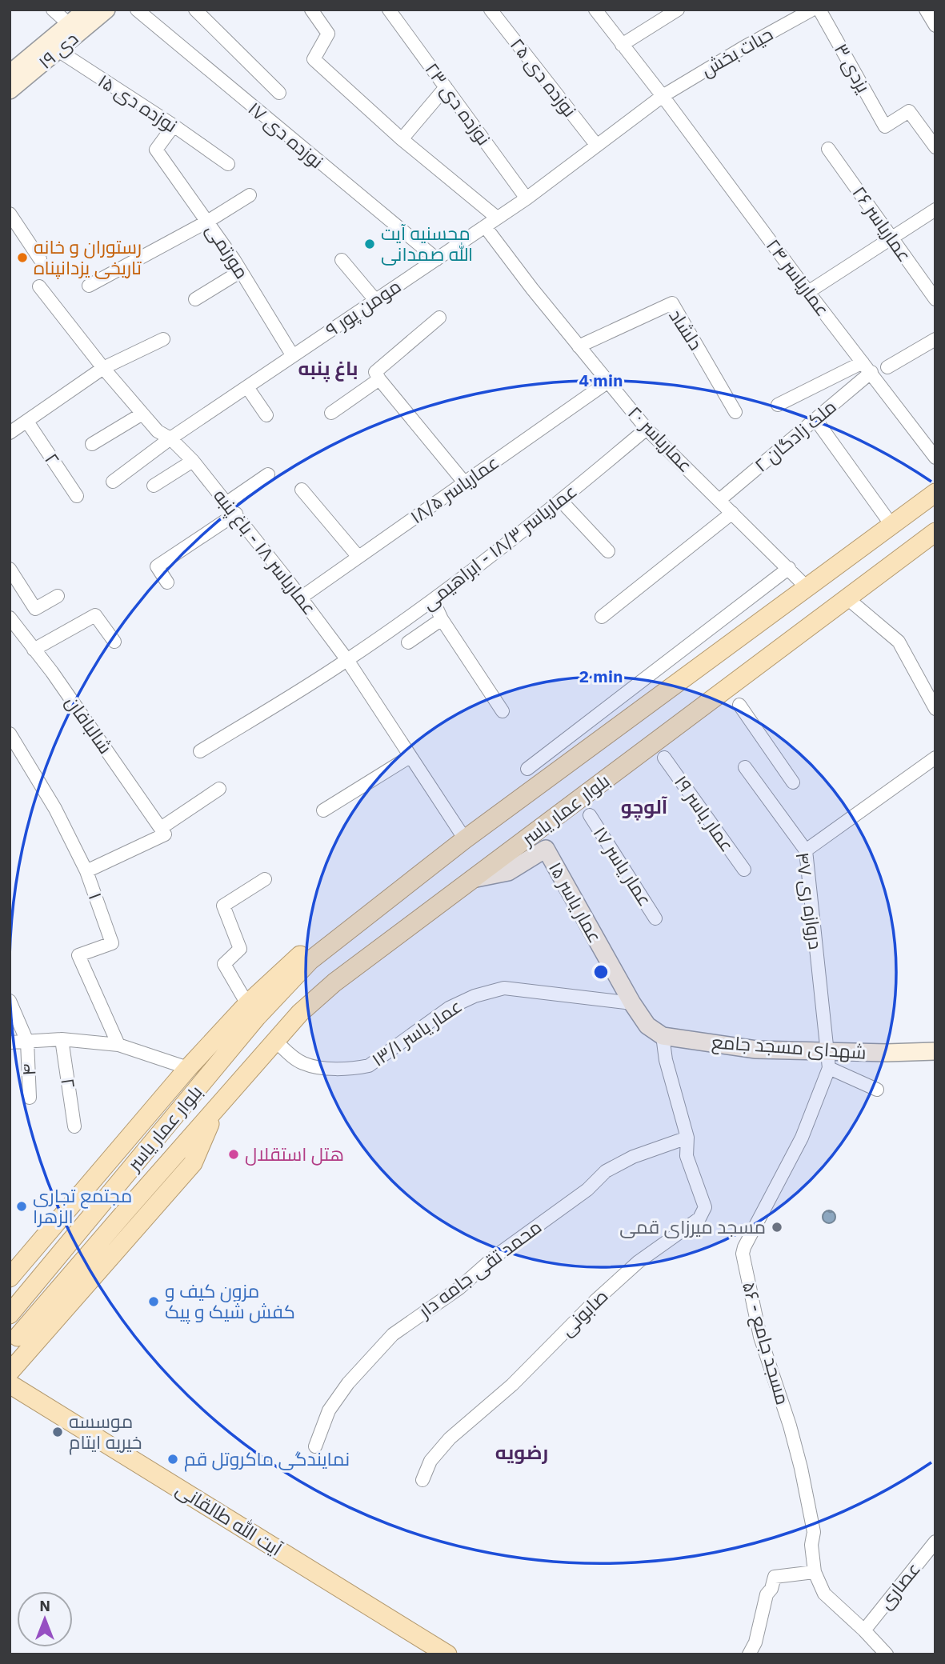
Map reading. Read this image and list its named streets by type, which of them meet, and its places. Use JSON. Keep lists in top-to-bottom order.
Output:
{
  "streets": {
    "main road": [
      "۱۹ دی",
      "بلوار عمار یاسر",
      "عمار یاسر ۱۵",
      "شهدای مسجد جامع",
      "آیت الله طالقانی"
    ],
    "street": [
      "حیات بخش",
      "یزدی ۳",
      "نوزده دی ۲۵",
      "نوزده دی ۱۵",
      "نوزده دی ۲۳",
      "نوزده دی ۱۷",
      "عماریاسر ۲۶",
      "مورتمی",
      "عماریاسر ۲۴",
      "مومن پور ۹",
      "دلشاد",
      "۲ ملک زادگان",
      "عماریاسر ۲۰",
      "۲",
      "عماریاسر ۱۸/۵",
      "عماریاسر ۱۸/۳ - ابراهیمی",
      "عماریاسر ۱۸ - باغ پنبه",
      "شالبافان",
      "عمار یاسر ۱۹",
      "عمار یاسر ۱۷",
      "۱",
      "دروازه ری ۴۷",
      "عمار یاسر ۱۳/۱",
      "۴",
      "محمد تقی جامه دار",
      "صابونی",
      "۵۶ - مسجد جامع",
      "عصاری"
    ]
  },
  "crossings": [
    ["۱۹ دی", "نوزده دی ۱۵"],
    ["حیات بخش", "عماریاسر ۲۴"],
    ["حیات بخش", "مومن پور ۹"],
    ["نوزده دی ۲۵", "مومن پور ۹"],
    ["نوزده دی ۱۵", "مورتمی"],
    ["نوزده دی ۲۳", "مومن پور ۹"],
    ["نوزده دی ۱۷", "مومن پور ۹"],
    ["مورتمی", "مومن پور ۹"],
    ["عماریاسر ۲۴", "مومن پور ۹"],
    ["عماریاسر ۲۴", "۲ ملک زادگان"],
    ["مومن پور ۹", "عماریاسر ۲۰"],
    ["مومن پور ۹", "عماریاسر ۱۸ - باغ پنبه"],
    ["دلشاد", "عماریاسر ۲۰"],
    ["۲ ملک زادگان", "عماریاسر ۲۰"],
    ["عماریاسر ۲۰", "عماریاسر ۱۸/۵"],
    ["عماریاسر ۲۰", "عماریاسر ۱۸/۳ - ابراهیمی"],
    ["عماریاسر ۲۰", "بلوار عمار یاسر"],
    ["عماریاسر ۱۸/۵", "عماریاسر ۱۸ - باغ پنبه"],
    ["عماریاسر ۱۸/۳ - ابراهیمی", "عماریاسر ۱۸ - باغ پنبه"],
    ["عماریاسر ۱۸ - باغ پنبه", "بلوار عمار یاسر"],
    ["بلوار عمار یاسر", "عمار یاسر ۱۵"],
    ["بلوار عمار یاسر", "عمار یاسر ۱۳/۱"],
    ["دروازه ری ۴۷", "شهدای مسجد جامع"],
    ["دروازه ری ۴۷", "۵۶ - مسجد جامع"],
    ["عمار یاسر ۱۵", "عمار یاسر ۱۳/۱"],
    ["عمار یاسر ۱۵", "شهدای مسجد جامع"],
    ["شهدای مسجد جامع", "صابونی"],
    ["شهدای مسجد جامع", "۵۶ - مسجد جامع"],
    ["محمد تقی جامه دار", "صابونی"],
    ["۵۶ - مسجد جامع", "عصاری"]
  ],
  "districts": ["باغ پنبه", "آلوچو", "رضویه"],
  "places": [
    "محسنیه آیت الله صمدانی",
    "رستوران و خانه تاریخی یزدانپناه",
    "هتل استقلال",
    "مجتمع تجاری الزهرا",
    "مسجد میرزای قمی",
    "مزون کیف و کفش شیک و پیک",
    "موسسه خیریه ایتام",
    "نمایندگی ماکروتل قم"
  ],
  "north": "top",
  "rings": ["4 min", "2 min"]
}
